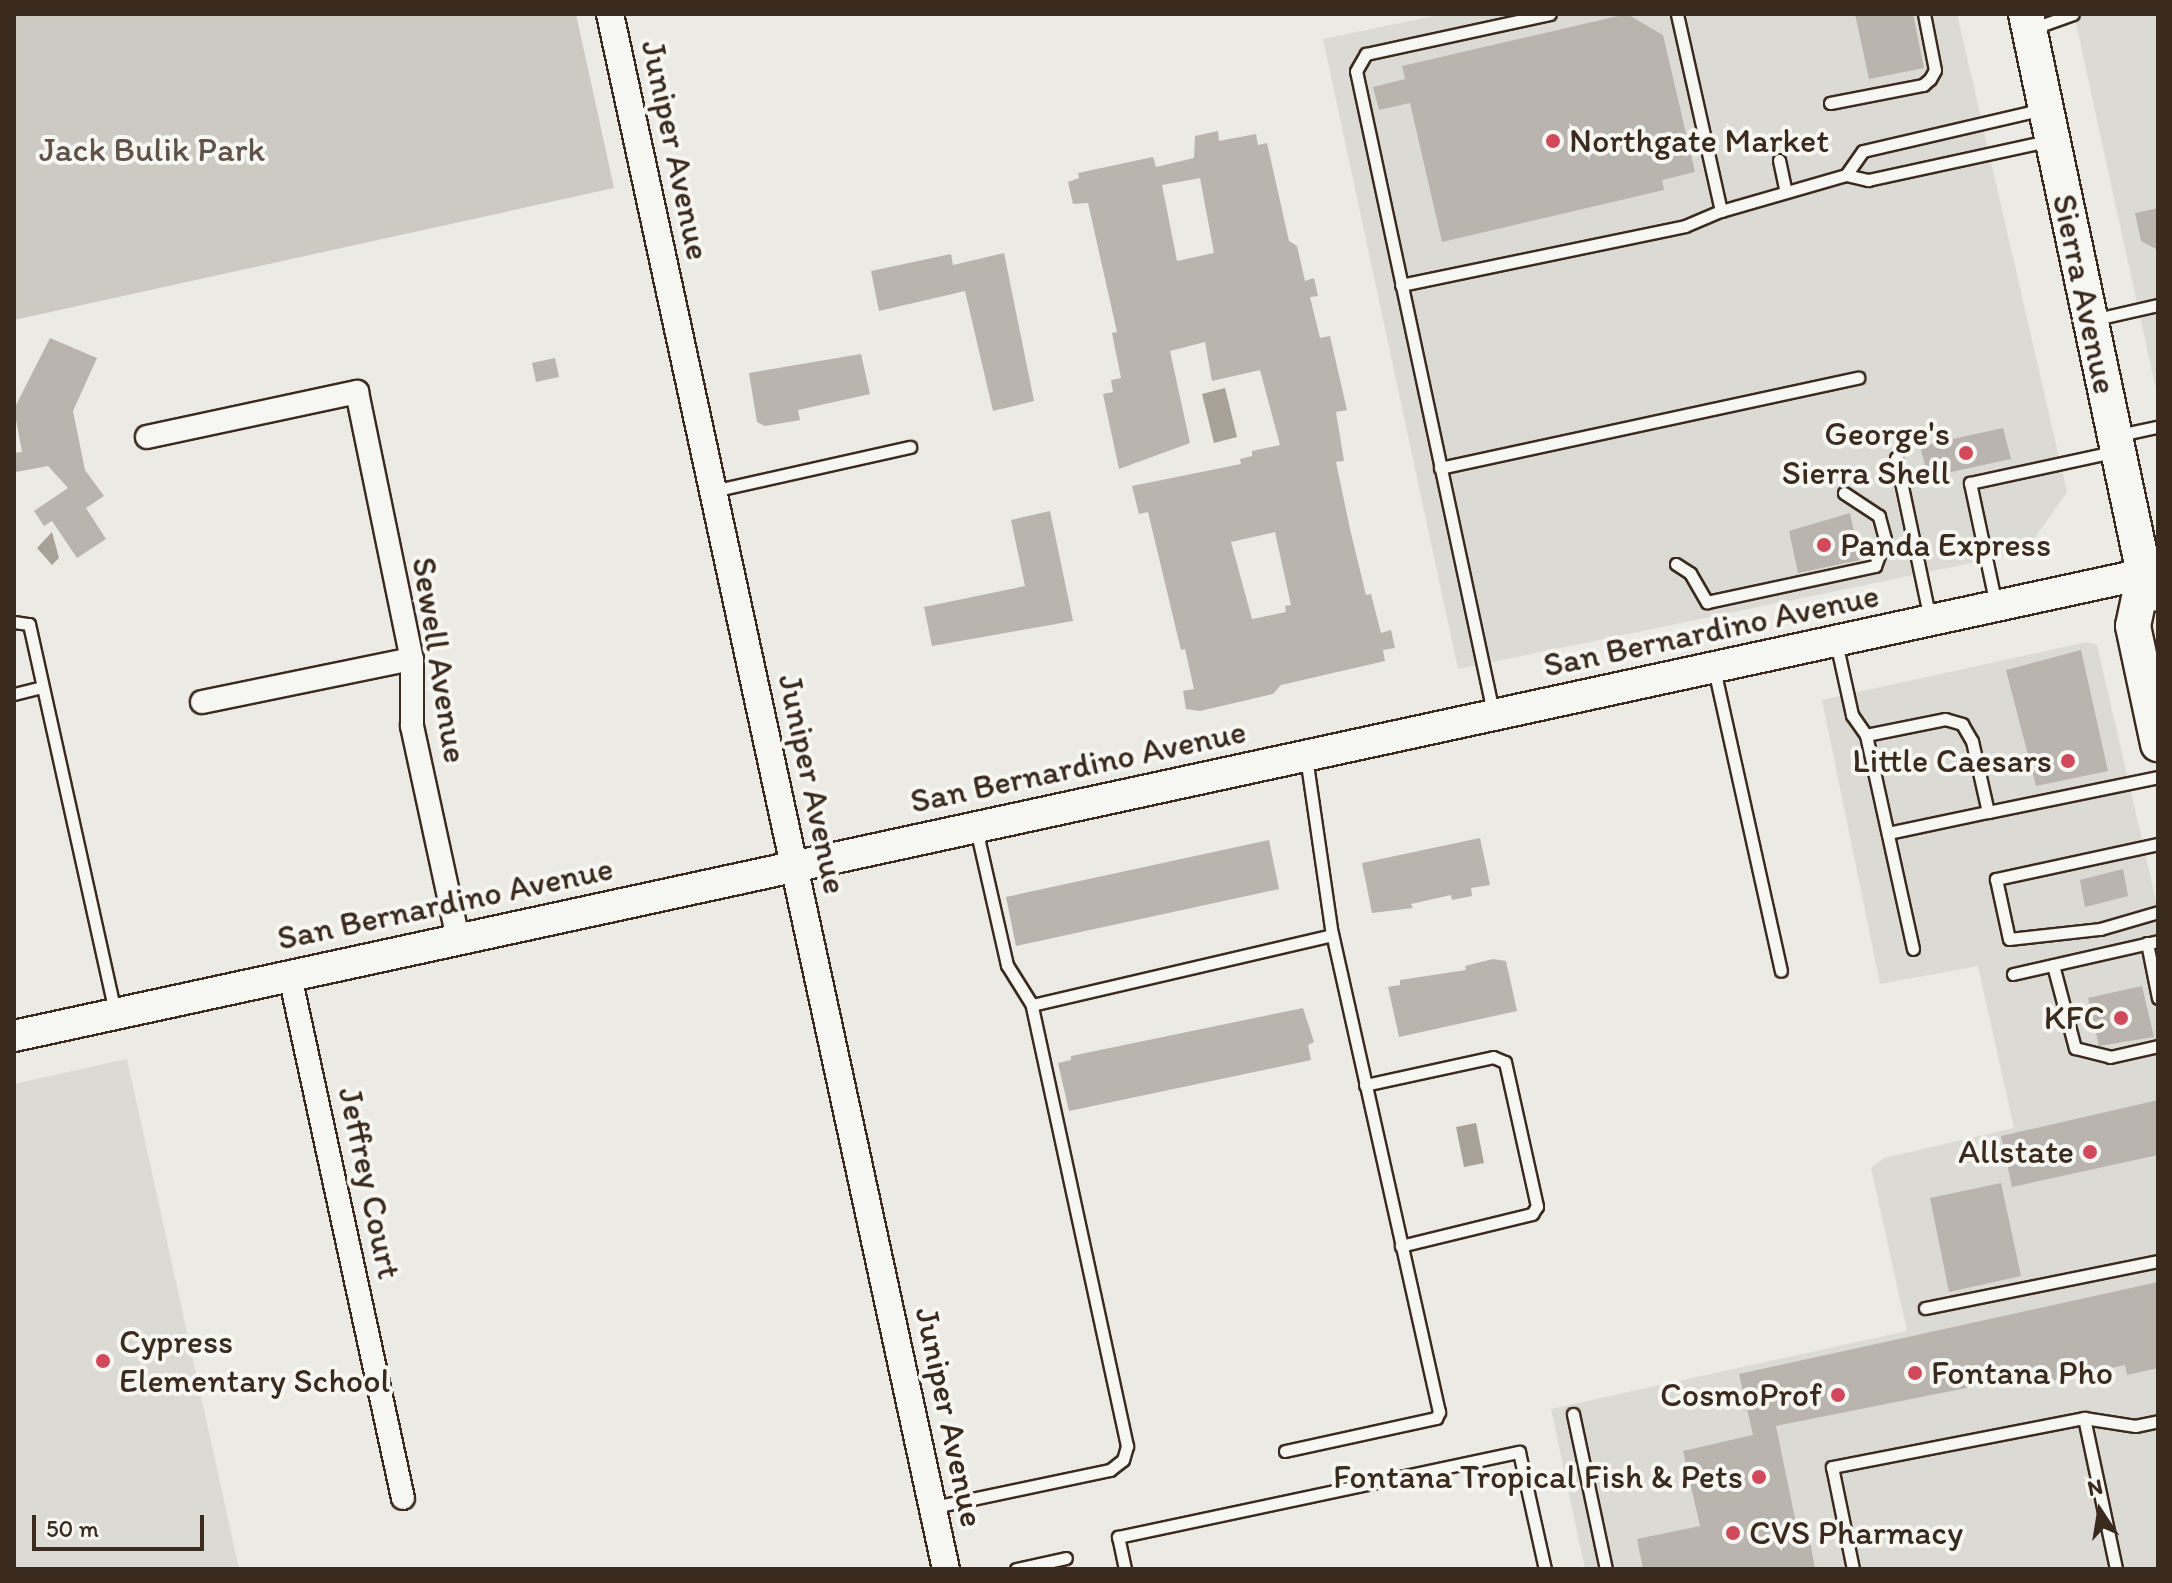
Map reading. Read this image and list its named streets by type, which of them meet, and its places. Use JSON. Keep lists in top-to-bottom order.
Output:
{
  "streets": {
    "main road": ["Sierra Avenue", "San Bernardino Avenue"],
    "street": ["Juniper Avenue", "Sewell Avenue", "Jeffrey Court"]
  },
  "crossings": [
    ["Juniper Avenue", "San Bernardino Avenue"],
    ["Sierra Avenue", "San Bernardino Avenue"],
    ["San Bernardino Avenue", "Sewell Avenue"],
    ["San Bernardino Avenue", "Jeffrey Court"]
  ],
  "parks": ["Jack Bulik Park"],
  "places": [
    "Northgate Market",
    "George's Sierra Shell",
    "Panda Express",
    "Little Caesars",
    "KFC",
    "Allstate",
    "Cypress Elementary School",
    "Fontana Pho",
    "CosmoProf",
    "Fontana Tropical Fish & Pets",
    "CVS Pharmacy"
  ],
  "scale_bar": "50 m",
  "north": "top"
}
